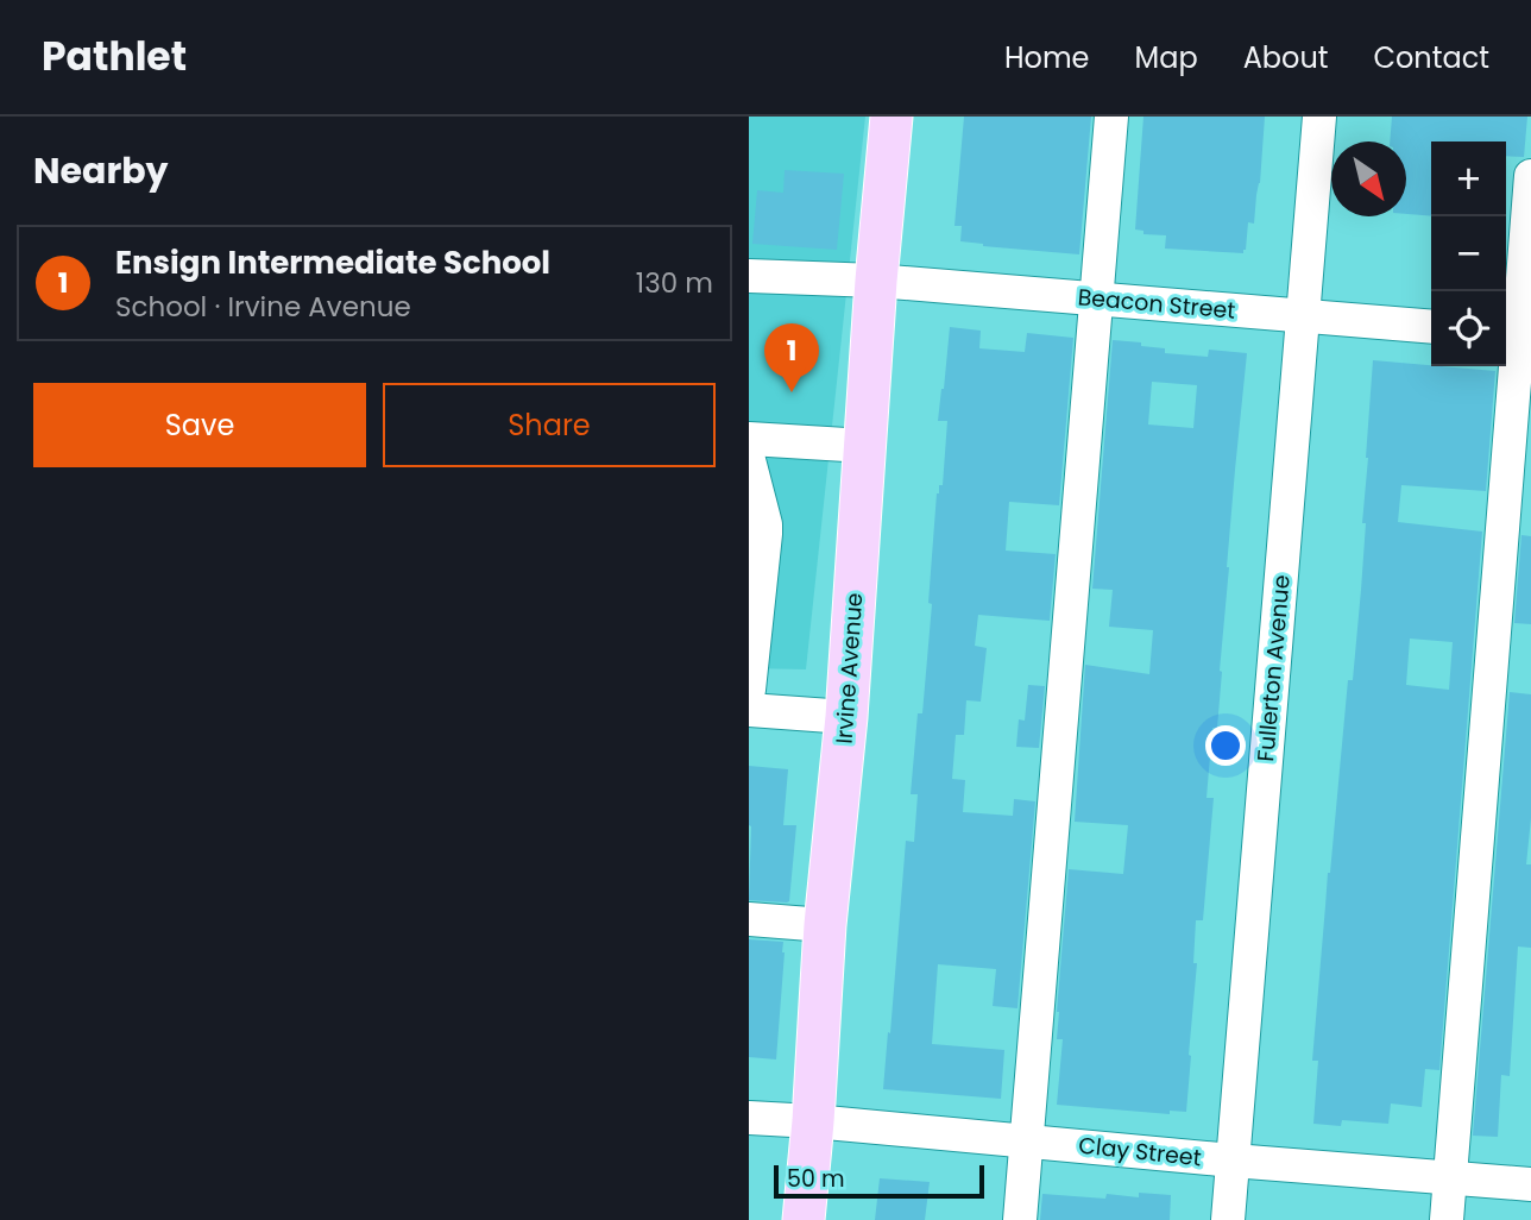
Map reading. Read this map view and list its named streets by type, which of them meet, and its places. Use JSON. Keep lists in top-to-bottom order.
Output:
{
  "streets": {
    "main road": ["Irvine Avenue"],
    "street": ["Beacon Street", "Fullerton Avenue", "Clay Street"]
  },
  "crossings": [
    ["Beacon Street", "Irvine Avenue"],
    ["Beacon Street", "Fullerton Avenue"],
    ["Irvine Avenue", "Clay Street"],
    ["Fullerton Avenue", "Clay Street"]
  ],
  "scale_bar": "50 m",
  "north": "bottom right",
  "page": {
    "header": "Pathlet",
    "nav": [
      "Home",
      "Map",
      "About",
      "Contact"
    ],
    "heading": "Nearby",
    "map_buttons": ["+", "−"],
    "list": [
      {
        "mark": "1",
        "name": "Ensign Intermediate School",
        "note": "School · Irvine Avenue",
        "value": "130 m"
      }
    ],
    "pins": "1",
    "buttons": ["Save", "Share"],
    "scale": "50 m"
  }
}
